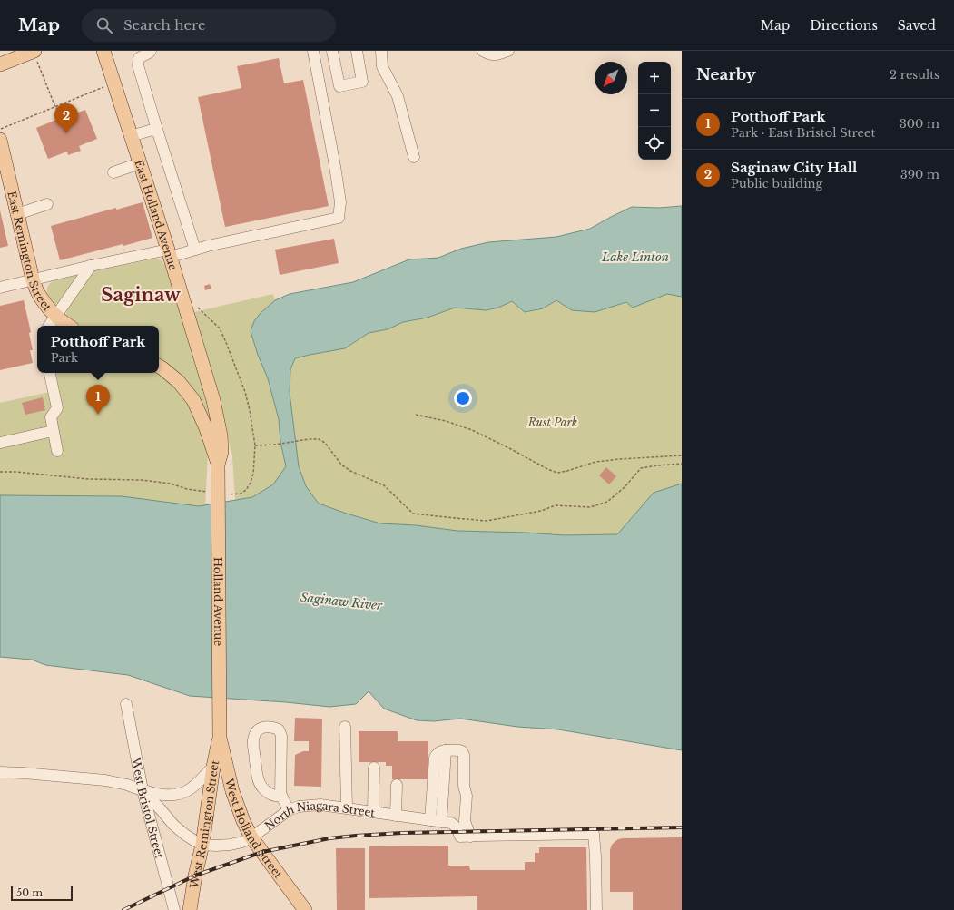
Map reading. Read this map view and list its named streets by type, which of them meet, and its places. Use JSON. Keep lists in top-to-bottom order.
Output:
{
  "streets": {
    "main road": [
      "East Holland Avenue",
      "East Remington Street",
      "Holland Avenue",
      "West Remington Street",
      "West Holland Street"
    ],
    "street": ["West Bristol Street", "North Niagara Street"]
  },
  "crossings": [
    ["East Holland Avenue", "Holland Avenue"],
    ["Holland Avenue", "West Remington Street"],
    ["Holland Avenue", "West Holland Street"],
    ["West Bristol Street", "North Niagara Street"],
    ["North Niagara Street", "West Remington Street"],
    ["North Niagara Street", "West Holland Street"],
    ["West Remington Street", "West Holland Street"]
  ],
  "districts": ["Saginaw"],
  "water": ["Lake Linton", "Saginaw River"],
  "parks": ["Rust Park"],
  "scale_bar": "50 m",
  "north": "bottom left",
  "page": {
    "header": "Map",
    "search": "Search here",
    "nav": ["Map", "Directions", "Saved"],
    "heading": ["Nearby", "2 results"],
    "map_buttons": ["+", "−"],
    "list": [
      {
        "mark": "1",
        "name": "Potthoff Park",
        "note": "Park · East Bristol Street",
        "value": "300 m"
      },
      {
        "mark": "2",
        "name": "Saginaw City Hall",
        "note": "Public building",
        "value": "390 m"
      }
    ],
    "pins": ["2", "1"],
    "popup": ["Potthoff Park", "Park"],
    "scale": "50 m"
  }
}
